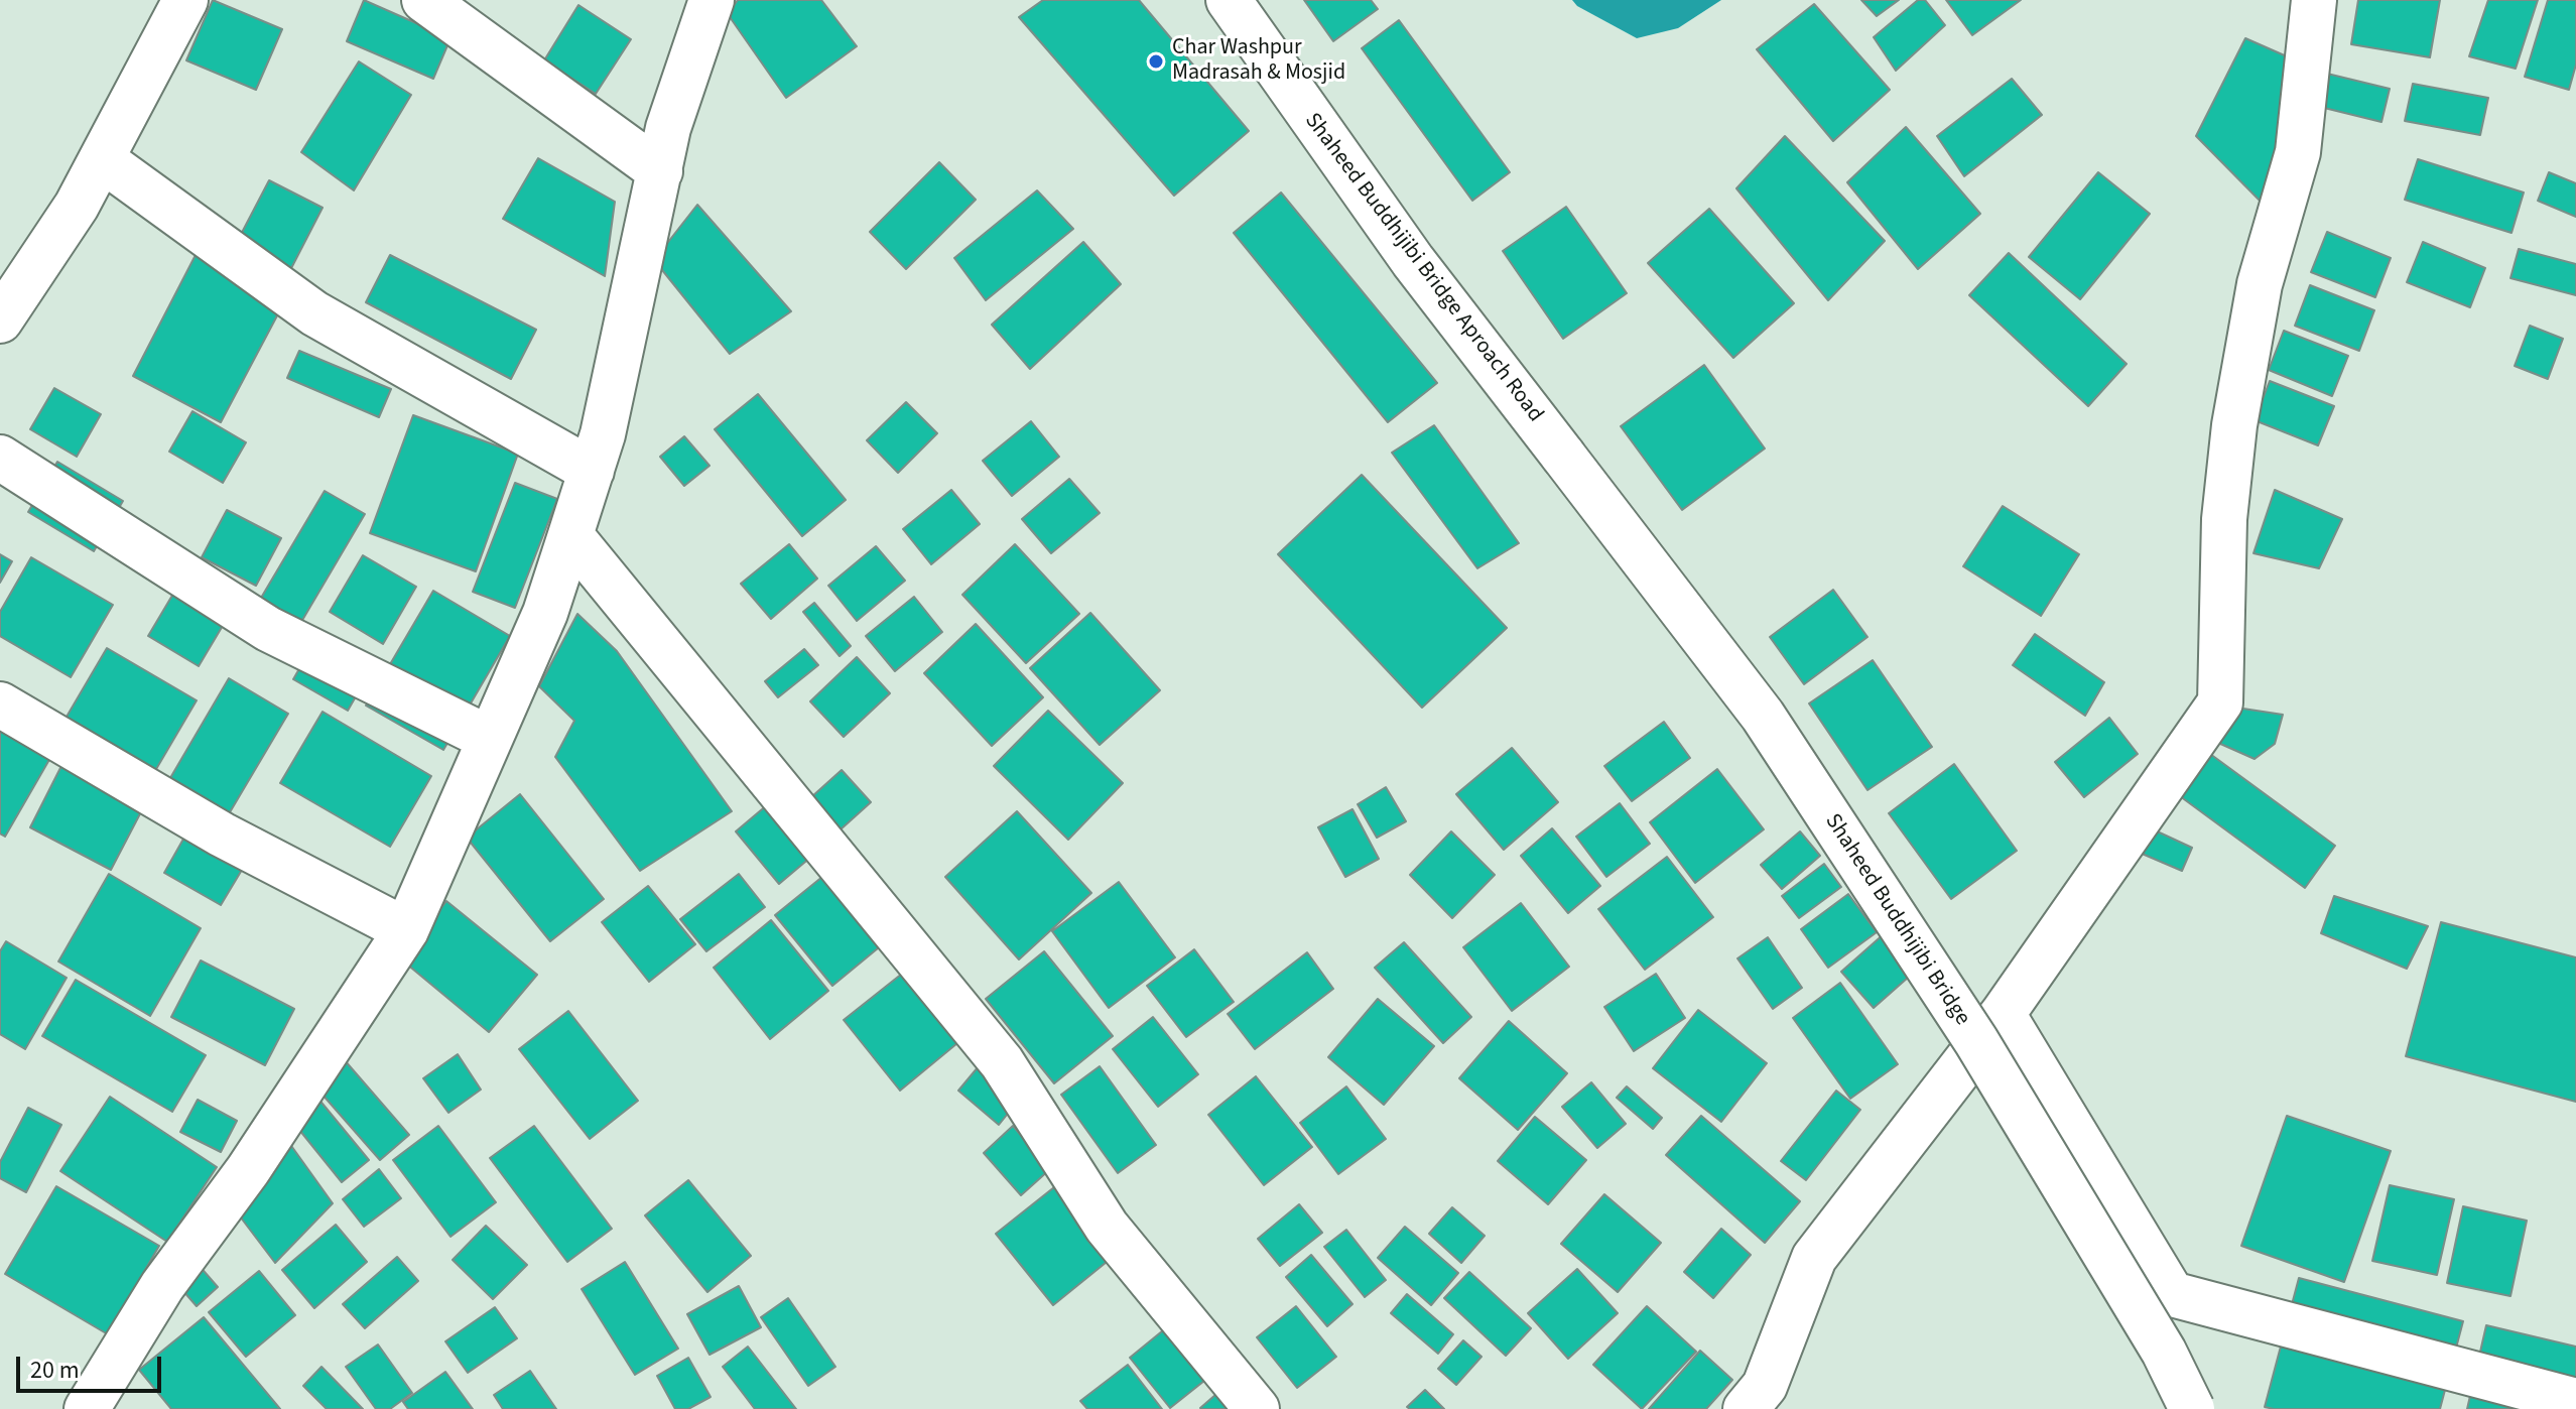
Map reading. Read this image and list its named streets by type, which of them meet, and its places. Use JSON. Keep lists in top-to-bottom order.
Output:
{
  "streets": {
    "street": ["Shaheed Buddhijibi Bridge Aproach Road", "Shaheed Buddhijibi Bridge"]
  },
  "crossings": [
    ["Shaheed Buddhijibi Bridge Aproach Road", "Shaheed Buddhijibi Bridge"]
  ],
  "places": ["Char Washpur Madrasah & Mosjid"],
  "scale_bar": "20 m"
}
